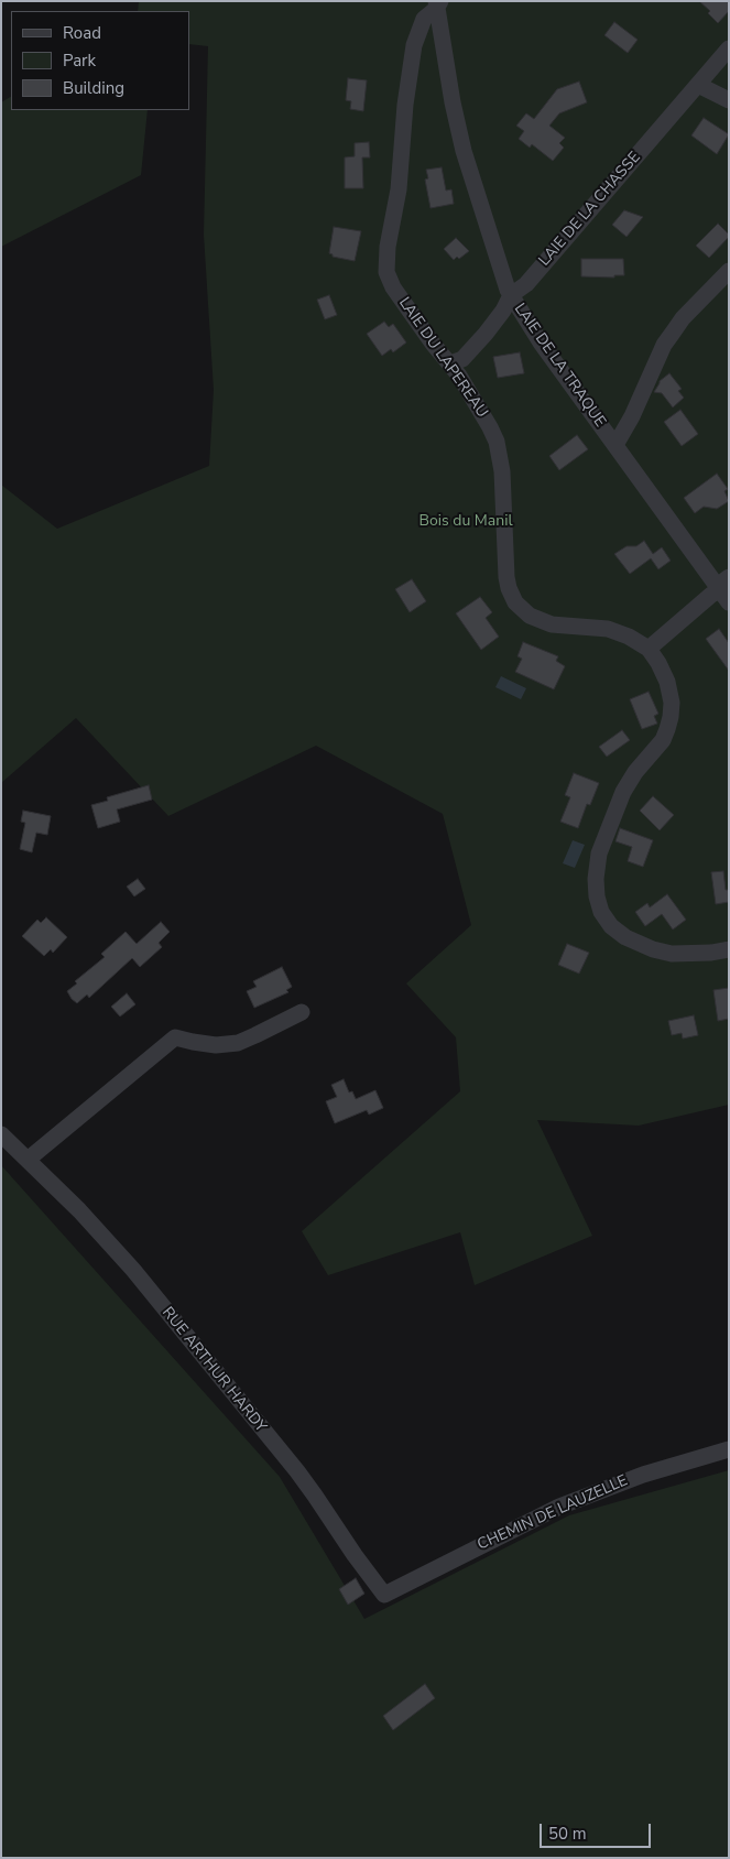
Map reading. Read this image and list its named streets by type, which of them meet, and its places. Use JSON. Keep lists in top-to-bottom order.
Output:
{
  "streets": {
    "street": [
      "LAIE DE LA CHASSE",
      "LAIE DU LAPEREAU",
      "LAIE DE LA TRAQUE",
      "RUE ARTHUR HARDY",
      "CHEMIN DE LAUZELLE"
    ]
  },
  "crossings": [
    ["LAIE DE LA CHASSE", "LAIE DU LAPEREAU"],
    ["LAIE DE LA CHASSE", "LAIE DE LA TRAQUE"],
    ["LAIE DU LAPEREAU", "LAIE DE LA TRAQUE"],
    ["RUE ARTHUR HARDY", "CHEMIN DE LAUZELLE"]
  ],
  "parks": ["Bois du Manil"],
  "legend": ["Road", "Park", "Building"],
  "scale_bar": "50 m"
}
